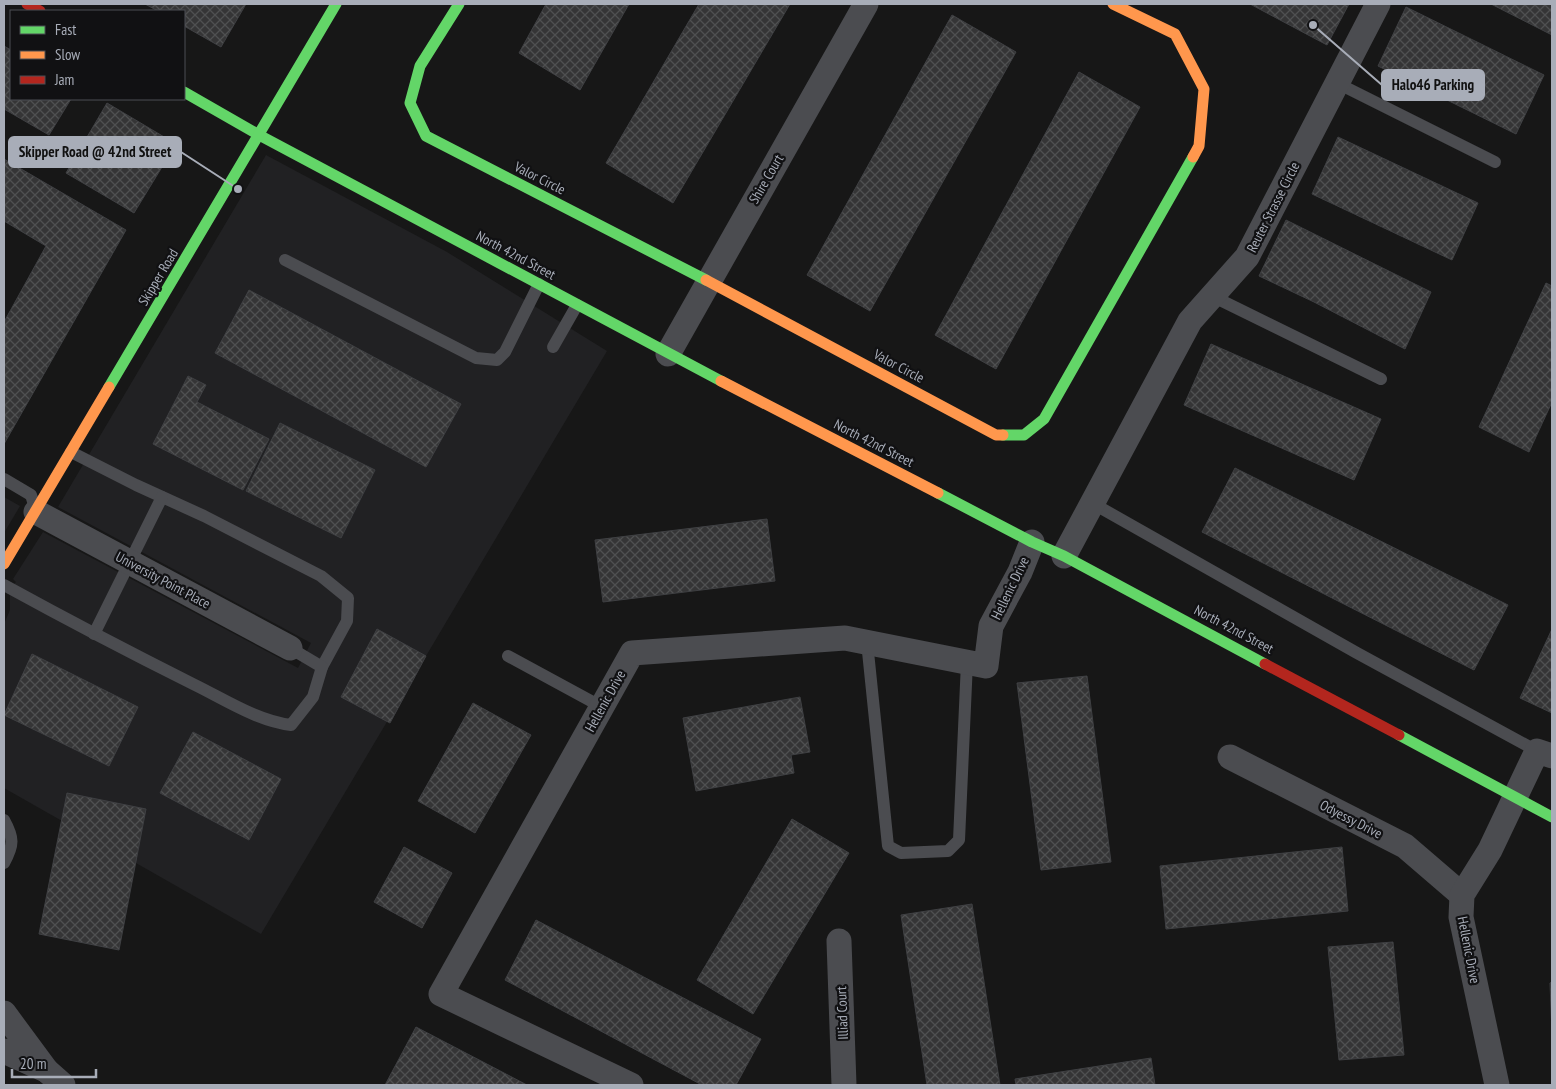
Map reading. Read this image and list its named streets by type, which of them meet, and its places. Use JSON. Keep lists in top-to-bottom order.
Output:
{
  "streets": {
    "street": [
      "Valor Circle",
      "Shire Court",
      "Reuter Strasse Circle",
      "North 42nd Street",
      "Skipper Road",
      "University Point Place",
      "Hellenic Drive",
      "Odyessy Drive",
      "Illiad Court"
    ]
  },
  "crossings": [
    ["Valor Circle", "Shire Court"],
    ["Shire Court", "North 42nd Street"],
    ["Reuter Strasse Circle", "North 42nd Street"],
    ["North 42nd Street", "Skipper Road"],
    ["North 42nd Street", "Hellenic Drive"],
    ["Skipper Road", "University Point Place"],
    ["Hellenic Drive", "Odyessy Drive"]
  ],
  "places": ["Halo46 Parking", "Skipper Road @ 42nd Street"],
  "legend": ["Fast", "Slow", "Jam"],
  "scale_bar": "20 m"
}
